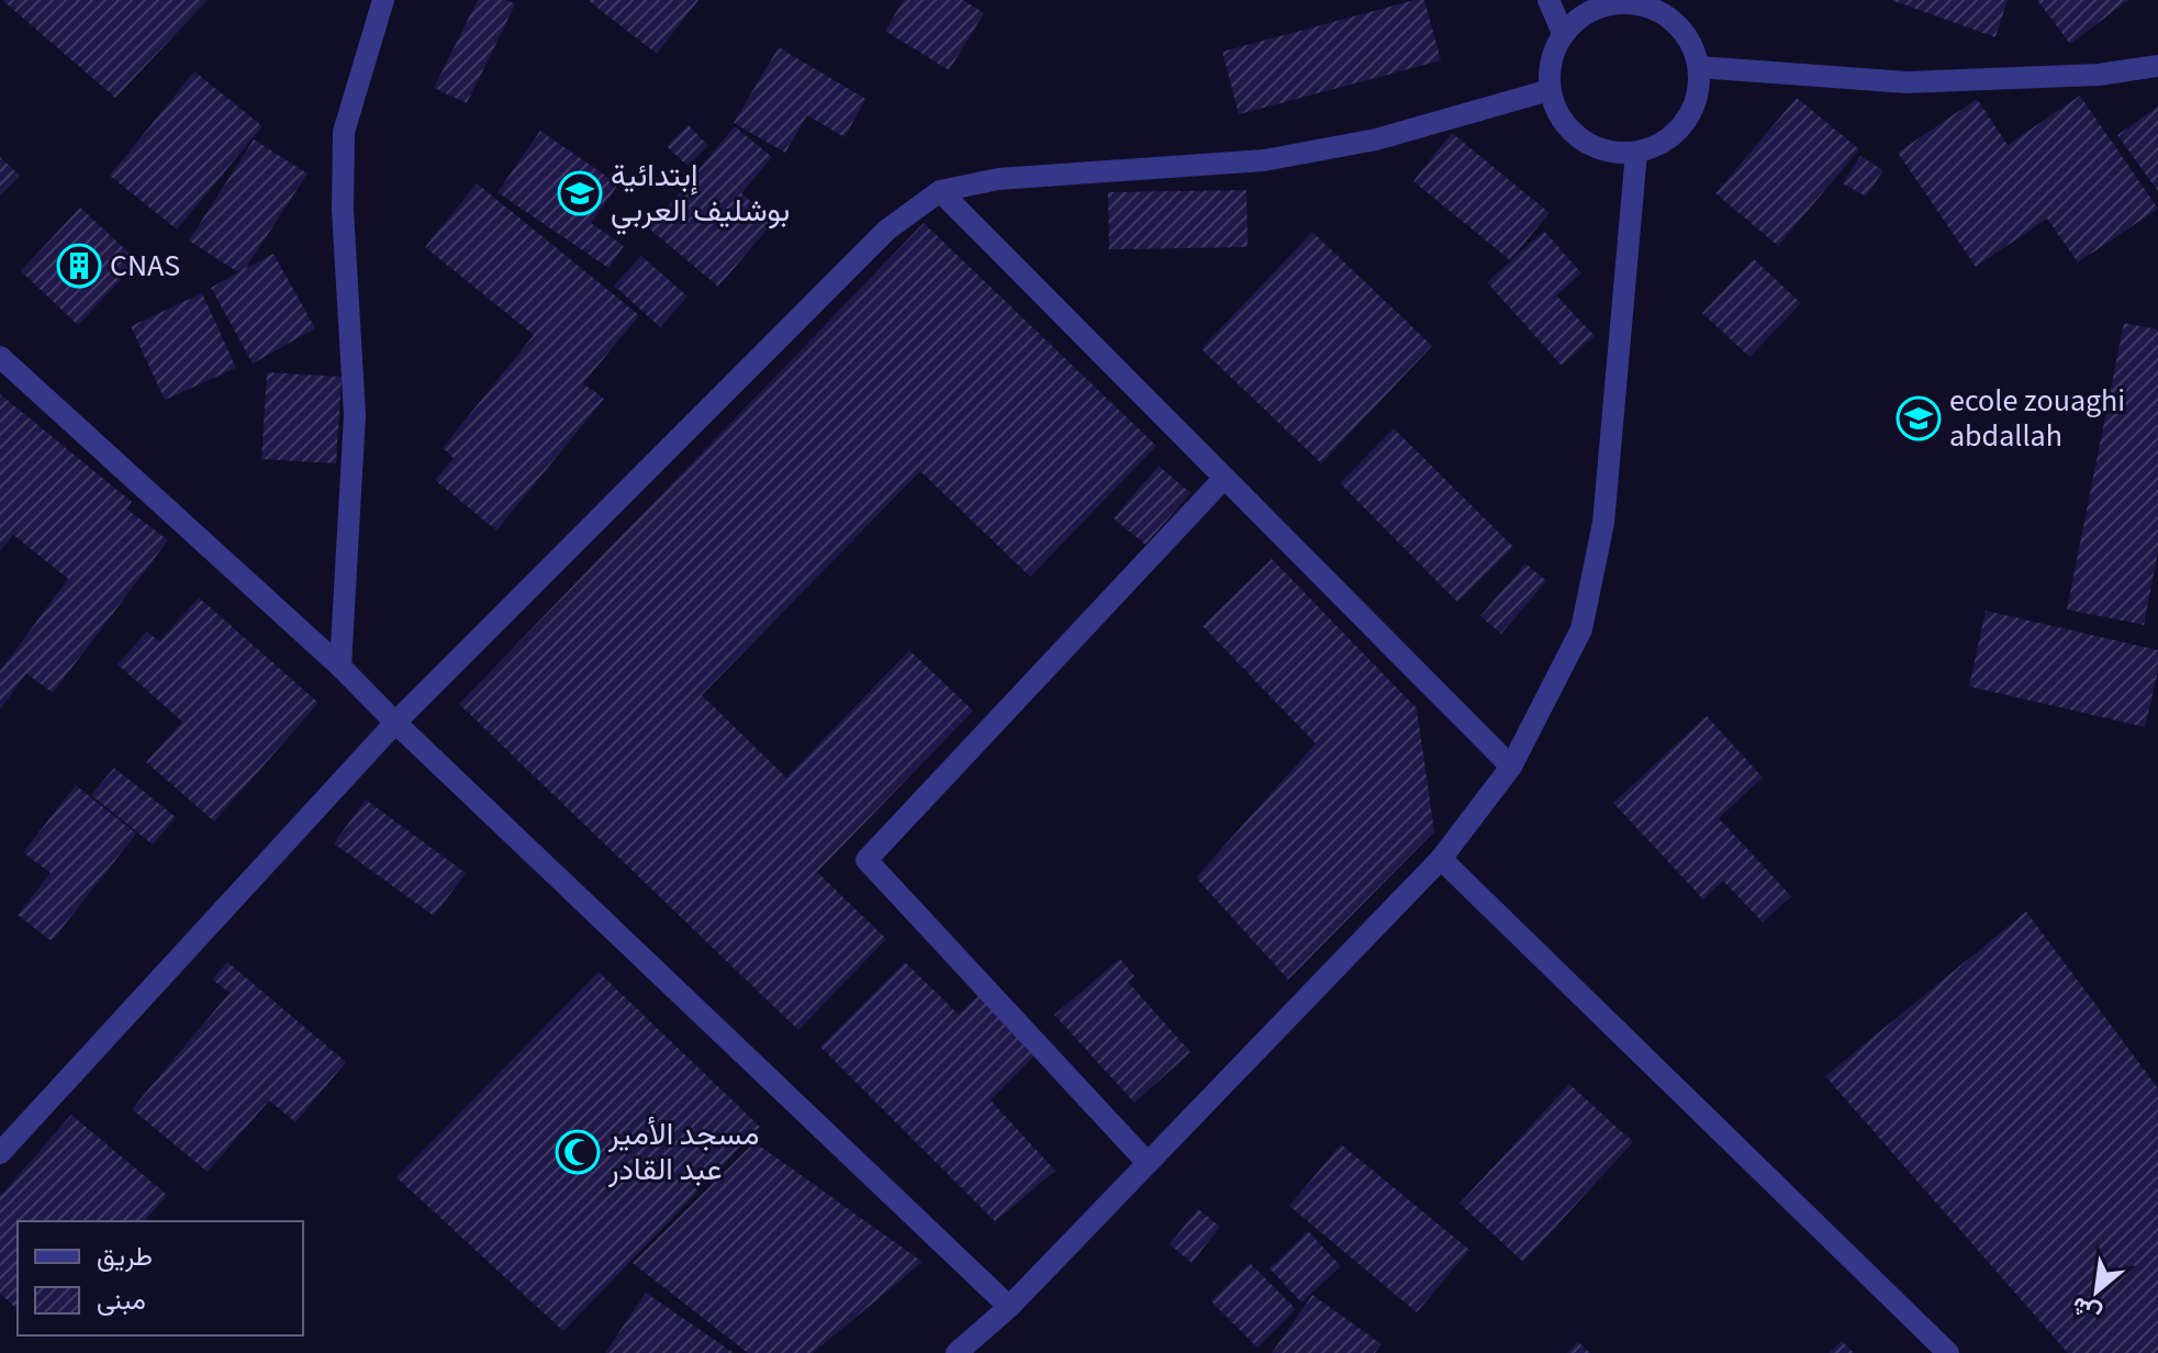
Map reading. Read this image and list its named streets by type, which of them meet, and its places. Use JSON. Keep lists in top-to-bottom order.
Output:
{
  "places": {
    "school or university": ["إبتدائية بوشليف العربي", "ecole zouaghi abdallah"],
    "building": ["CNAS"],
    "mosque": ["مسجد الأمير عبد القادر"]
  },
  "legend": ["طريق", "مبنى"],
  "north": "bottom left"
}
